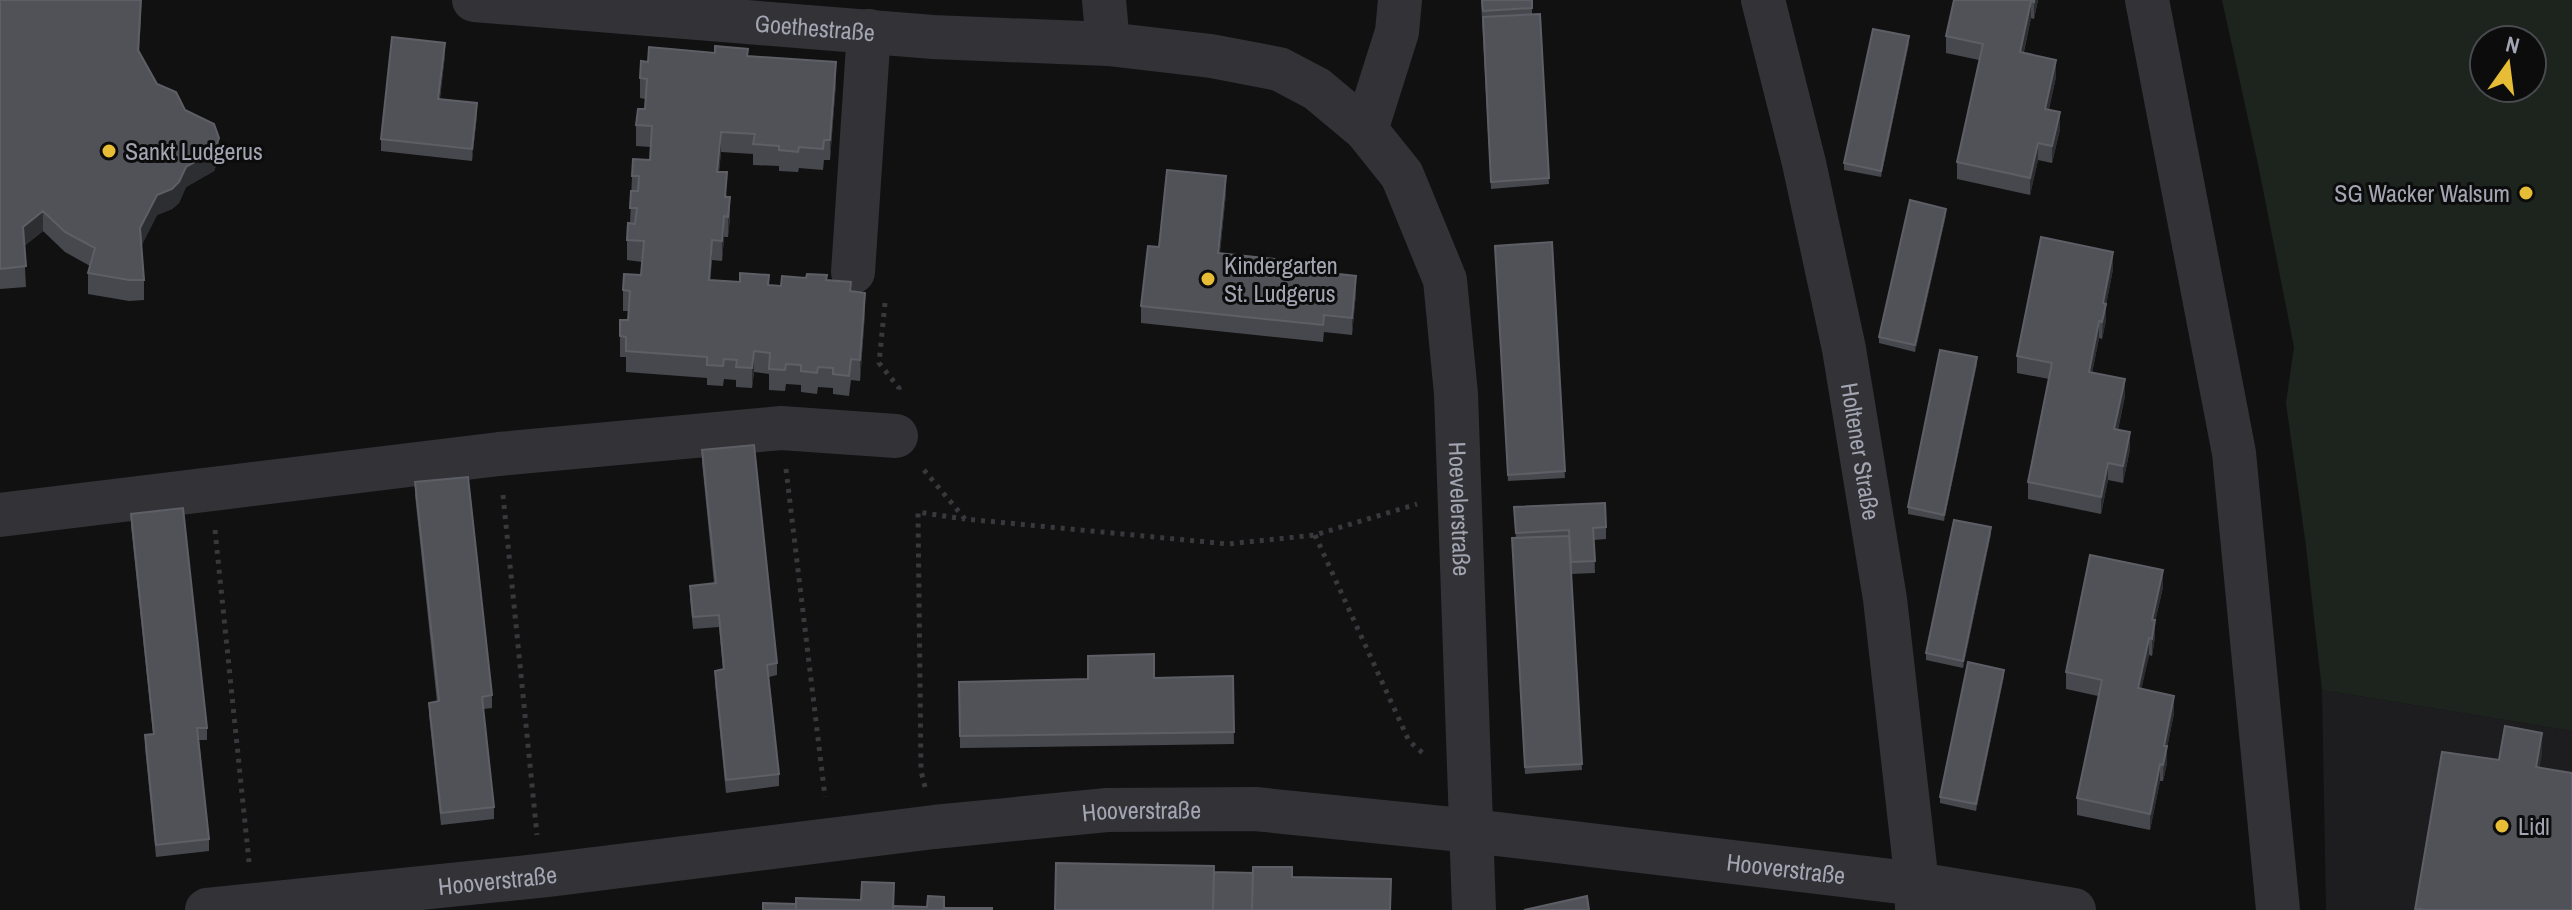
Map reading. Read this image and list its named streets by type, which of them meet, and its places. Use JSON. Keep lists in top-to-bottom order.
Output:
{
  "streets": {
    "street": [
      "Goethestraße",
      "Holtener Straße",
      "Hoevelerstraße",
      "Hooverstraße"
    ]
  },
  "crossings": [
    ["Goethestraße", "Hoevelerstraße"],
    ["Holtener Straße", "Hooverstraße"],
    ["Hoevelerstraße", "Hooverstraße"]
  ],
  "places": [
    "Sankt Ludgerus",
    "SG Wacker Walsum",
    "Kindergarten St. Ludgerus",
    "Lidl"
  ],
  "north": "top"
}
